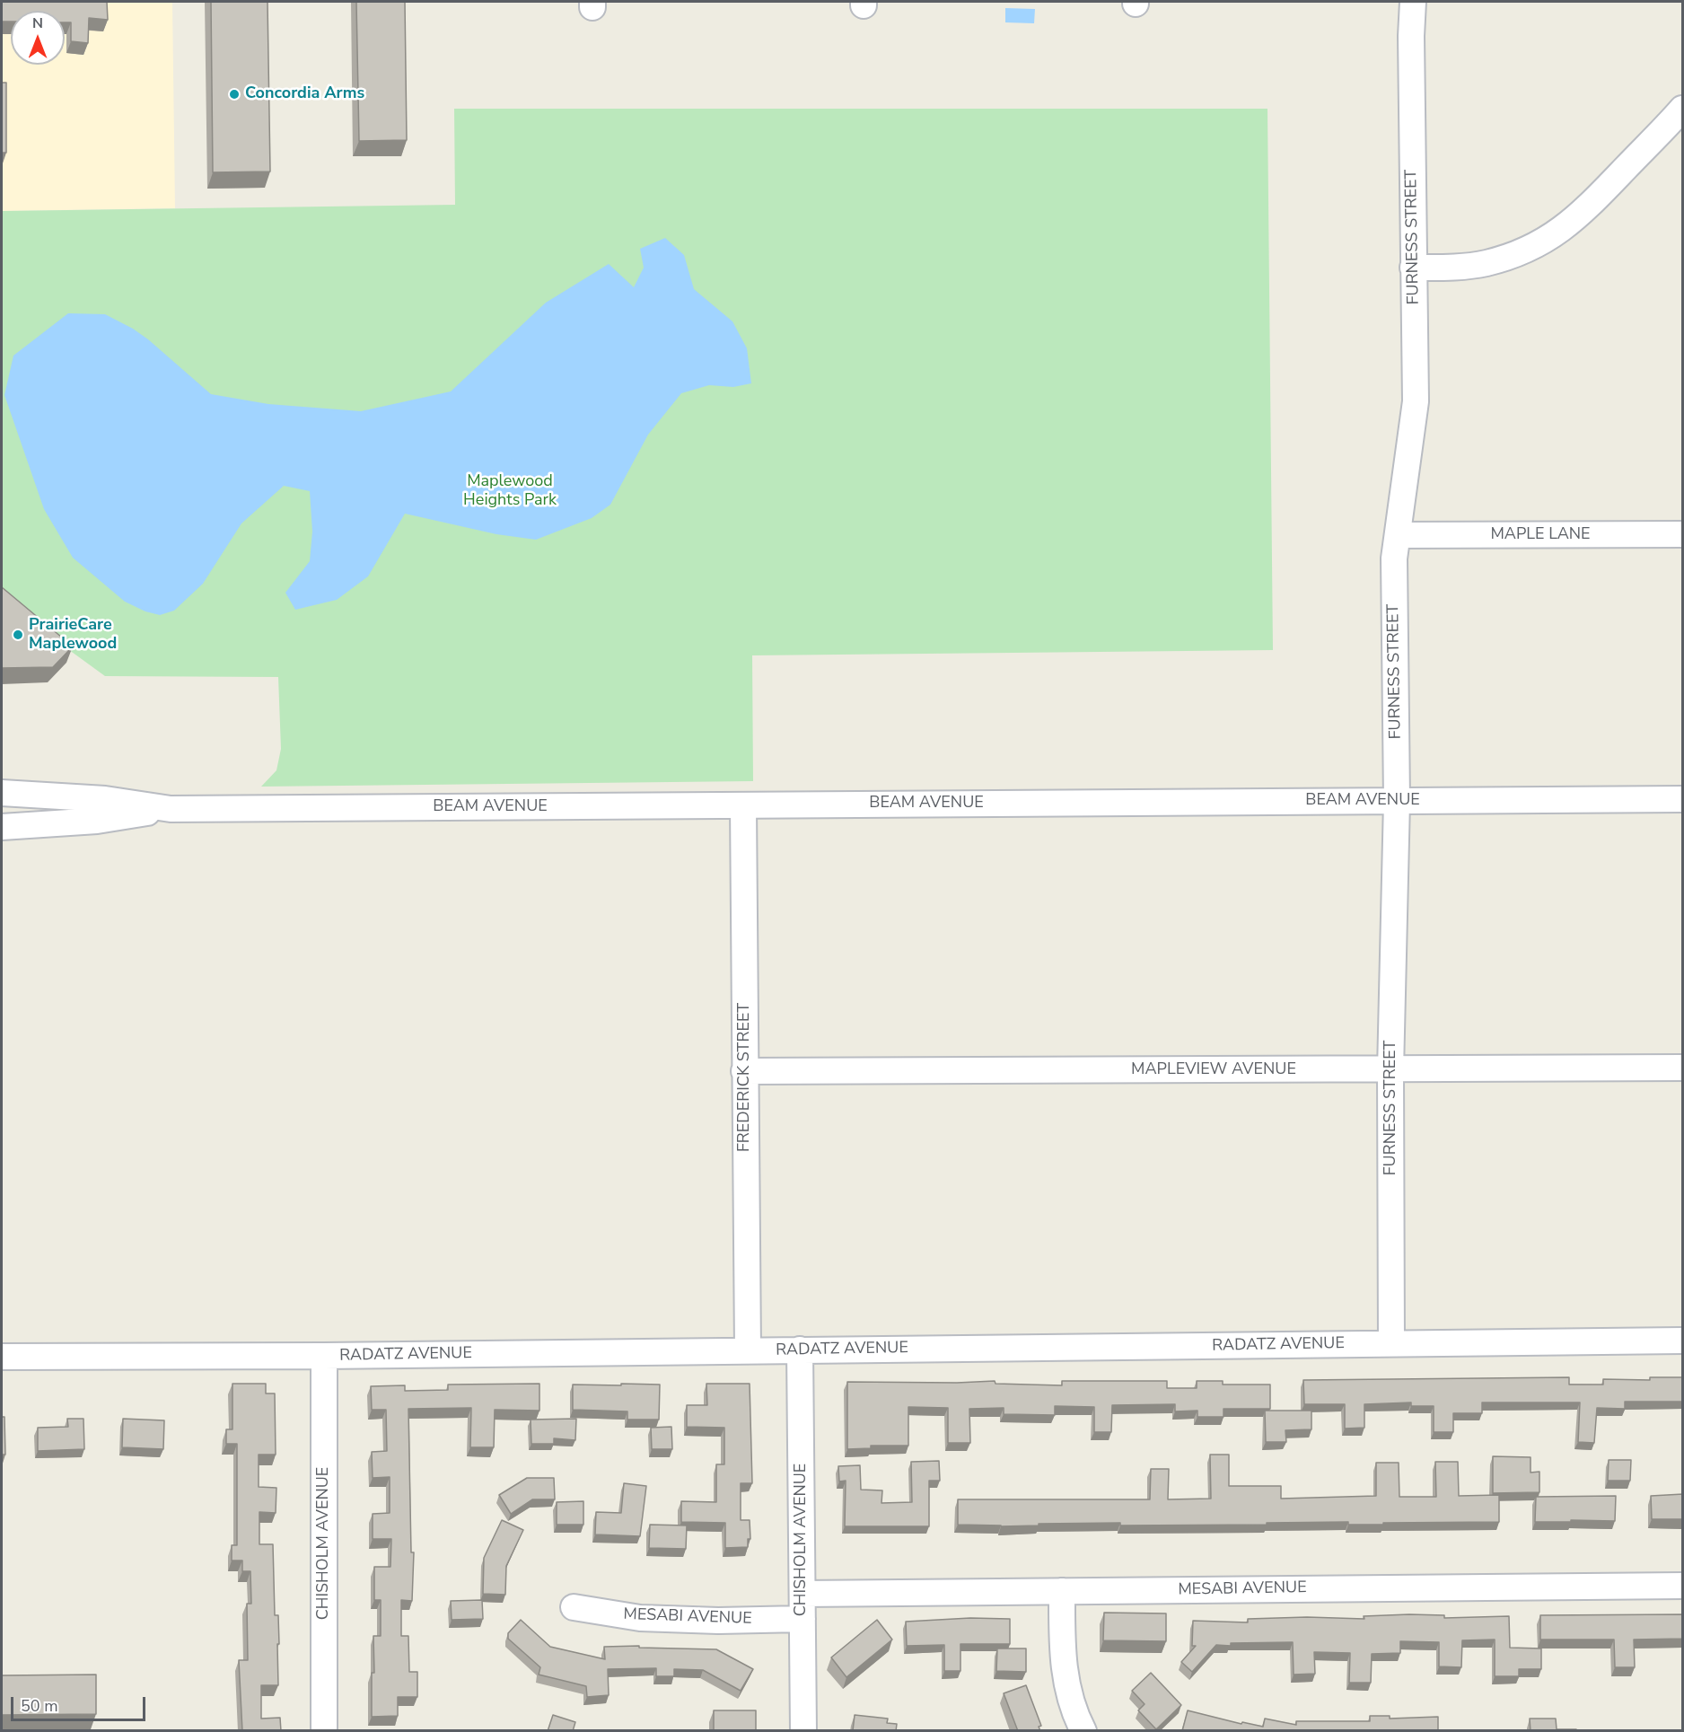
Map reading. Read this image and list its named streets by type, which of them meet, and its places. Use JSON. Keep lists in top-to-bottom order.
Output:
{
  "streets": {
    "street": [
      "FURNESS STREET",
      "MAPLE LANE",
      "BEAM AVENUE",
      "MAPLEVIEW AVENUE",
      "FREDERICK STREET",
      "RADATZ AVENUE",
      "CHISHOLM AVENUE",
      "MESABI AVENUE"
    ]
  },
  "crossings": [
    ["FURNESS STREET", "MAPLE LANE"],
    ["FURNESS STREET", "BEAM AVENUE"],
    ["FURNESS STREET", "MAPLEVIEW AVENUE"],
    ["FURNESS STREET", "RADATZ AVENUE"],
    ["BEAM AVENUE", "FREDERICK STREET"],
    ["MAPLEVIEW AVENUE", "FREDERICK STREET"],
    ["FREDERICK STREET", "RADATZ AVENUE"],
    ["RADATZ AVENUE", "CHISHOLM AVENUE"],
    ["CHISHOLM AVENUE", "MESABI AVENUE"]
  ],
  "parks": ["Maplewood Heights Park"],
  "places": ["Concordia Arms", "PrairieCare Maplewood"],
  "scale_bar": "50 m",
  "north": "top"
}
